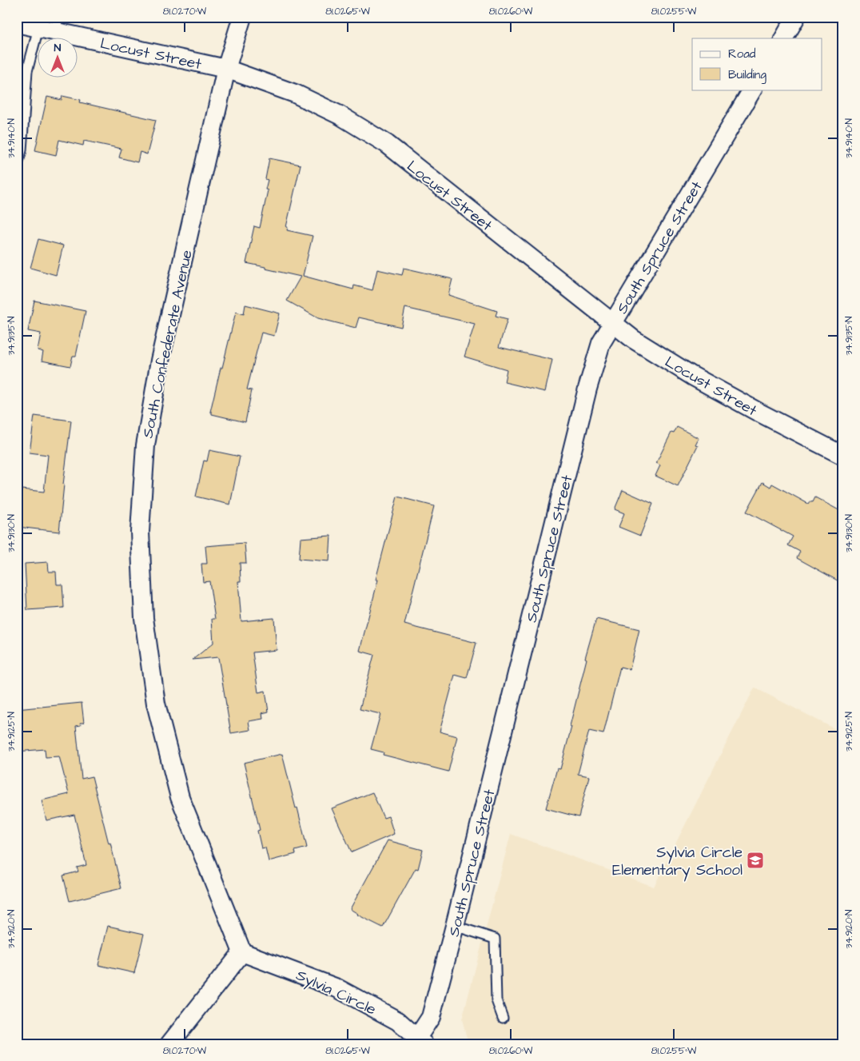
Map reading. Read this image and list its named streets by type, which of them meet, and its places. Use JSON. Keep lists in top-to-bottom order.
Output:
{
  "streets": {
    "street": [
      "Locust Street",
      "South Spruce Street",
      "South Confederate Avenue",
      "Sylvia Circle"
    ]
  },
  "crossings": [
    ["Locust Street", "South Spruce Street"],
    ["Locust Street", "South Confederate Avenue"],
    ["South Spruce Street", "Sylvia Circle"],
    ["South Confederate Avenue", "Sylvia Circle"]
  ],
  "places": {
    "school or university": ["Sylvia Circle Elementary School"]
  },
  "legend": ["Road", "Building"],
  "north": "top",
  "coordinates": [
    "81.0270°W",
    "81.0265°W",
    "81.0260°W",
    "81.0255°W",
    "34.9140°N",
    "34.9135°N",
    "34.9130°N",
    "34.9125°N",
    "34.9120°N"
  ]
}
